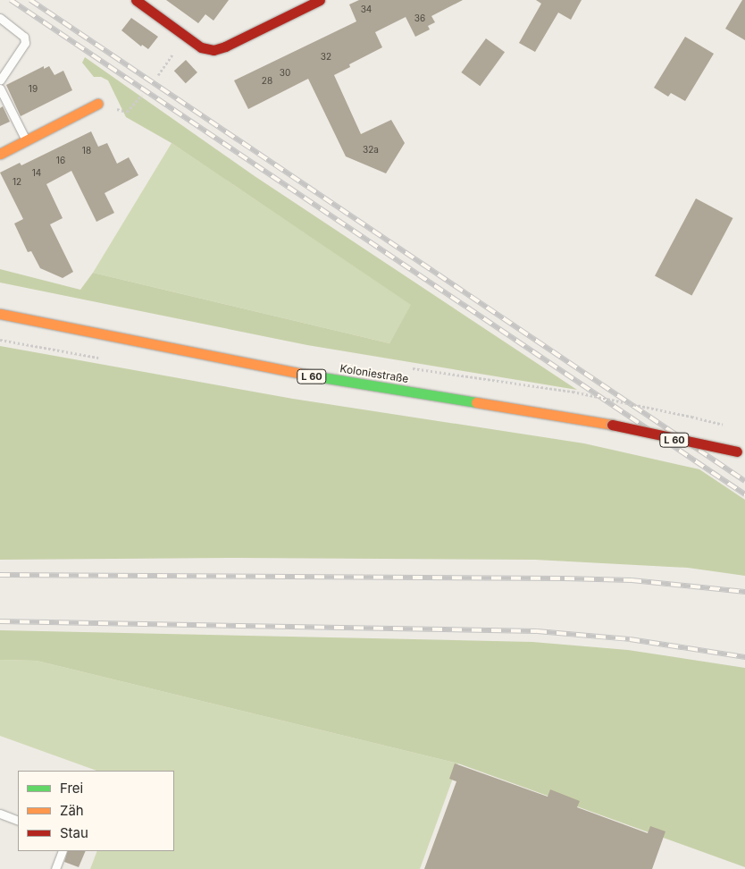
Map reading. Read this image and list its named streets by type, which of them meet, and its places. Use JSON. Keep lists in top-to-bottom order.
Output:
{
  "streets": {
    "main road": ["Koloniestraße", "L 60"]
  },
  "house_numbers": [
    "34",
    "36",
    "32",
    "30",
    "28",
    "19",
    "32a",
    "18",
    "16",
    "14",
    "12"
  ],
  "legend": ["Frei", "Zäh", "Stau"]
}
